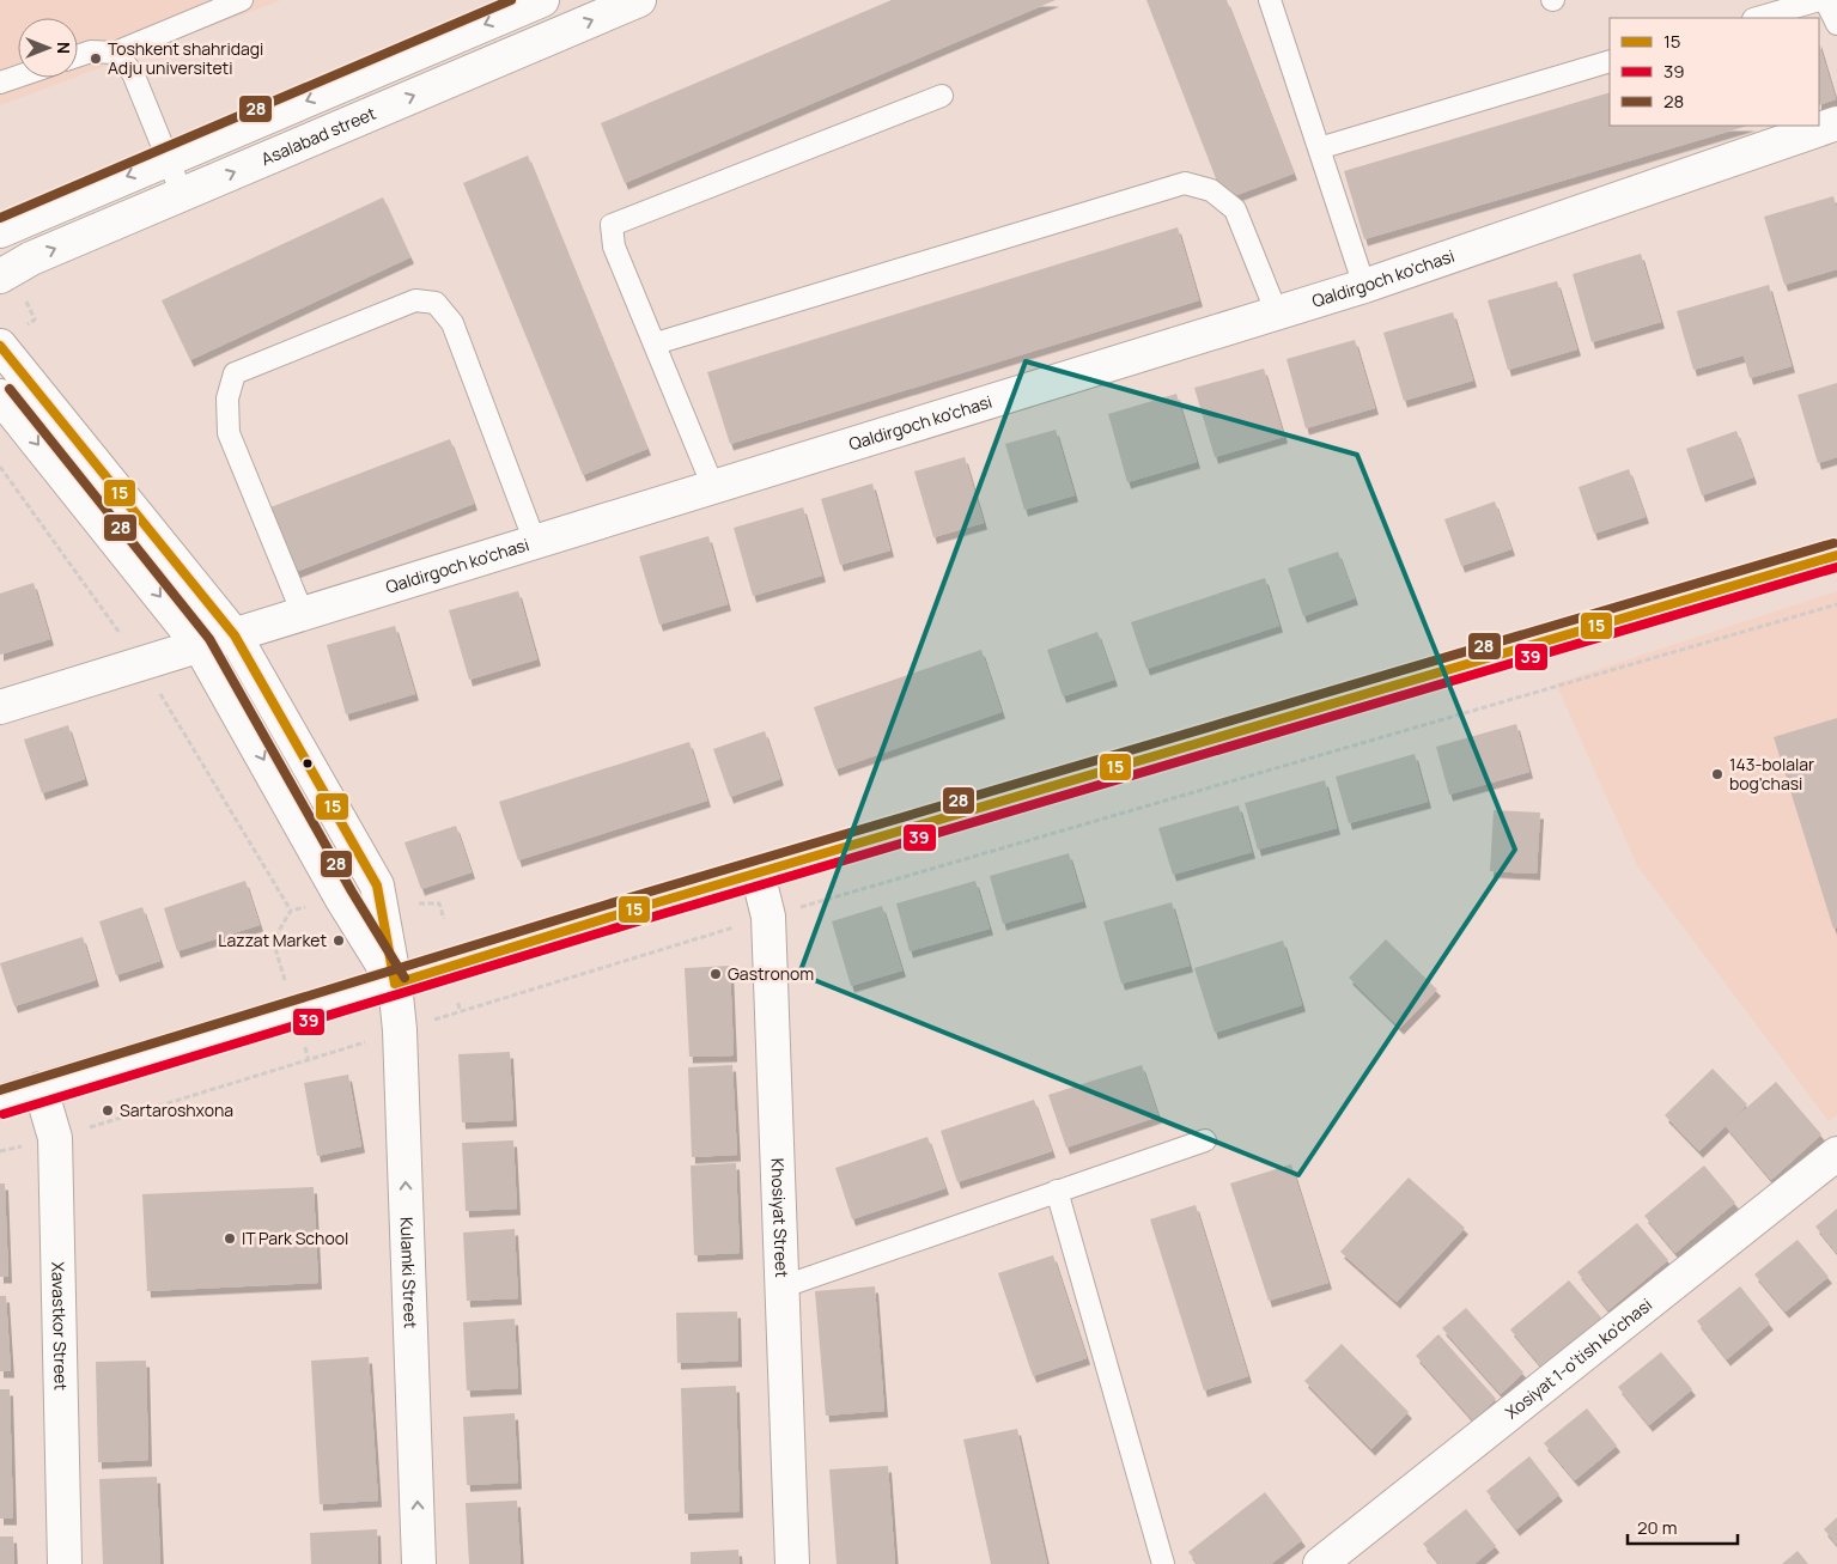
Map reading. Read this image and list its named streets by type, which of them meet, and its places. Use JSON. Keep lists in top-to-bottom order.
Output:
{
  "streets": {
    "main road": [
      "Asalabad street",
      "Qaldirgoch ko'chasi",
      "Khosiyat Street",
      "Kulamki Street",
      "Xavastkor Street",
      "Xosiyat 1-o'tish ko'chasi"
    ]
  },
  "crossings": [
    ["Qaldirgoch ko'chasi", "Kulamki Street"]
  ],
  "one_way": ["Kulamki Street"],
  "places": [
    "Toshkent shahridagi Adju universiteti",
    "143-bolalar bog'chasi",
    "Lazzat Market",
    "Gastronom",
    "Sartaroshxona",
    "IT Park School"
  ],
  "lines": ["transit line 28", "transit line 15", "transit line 39"],
  "legend": ["15", "39", "28"],
  "scale_bar": "20 m",
  "north": "right"
}
